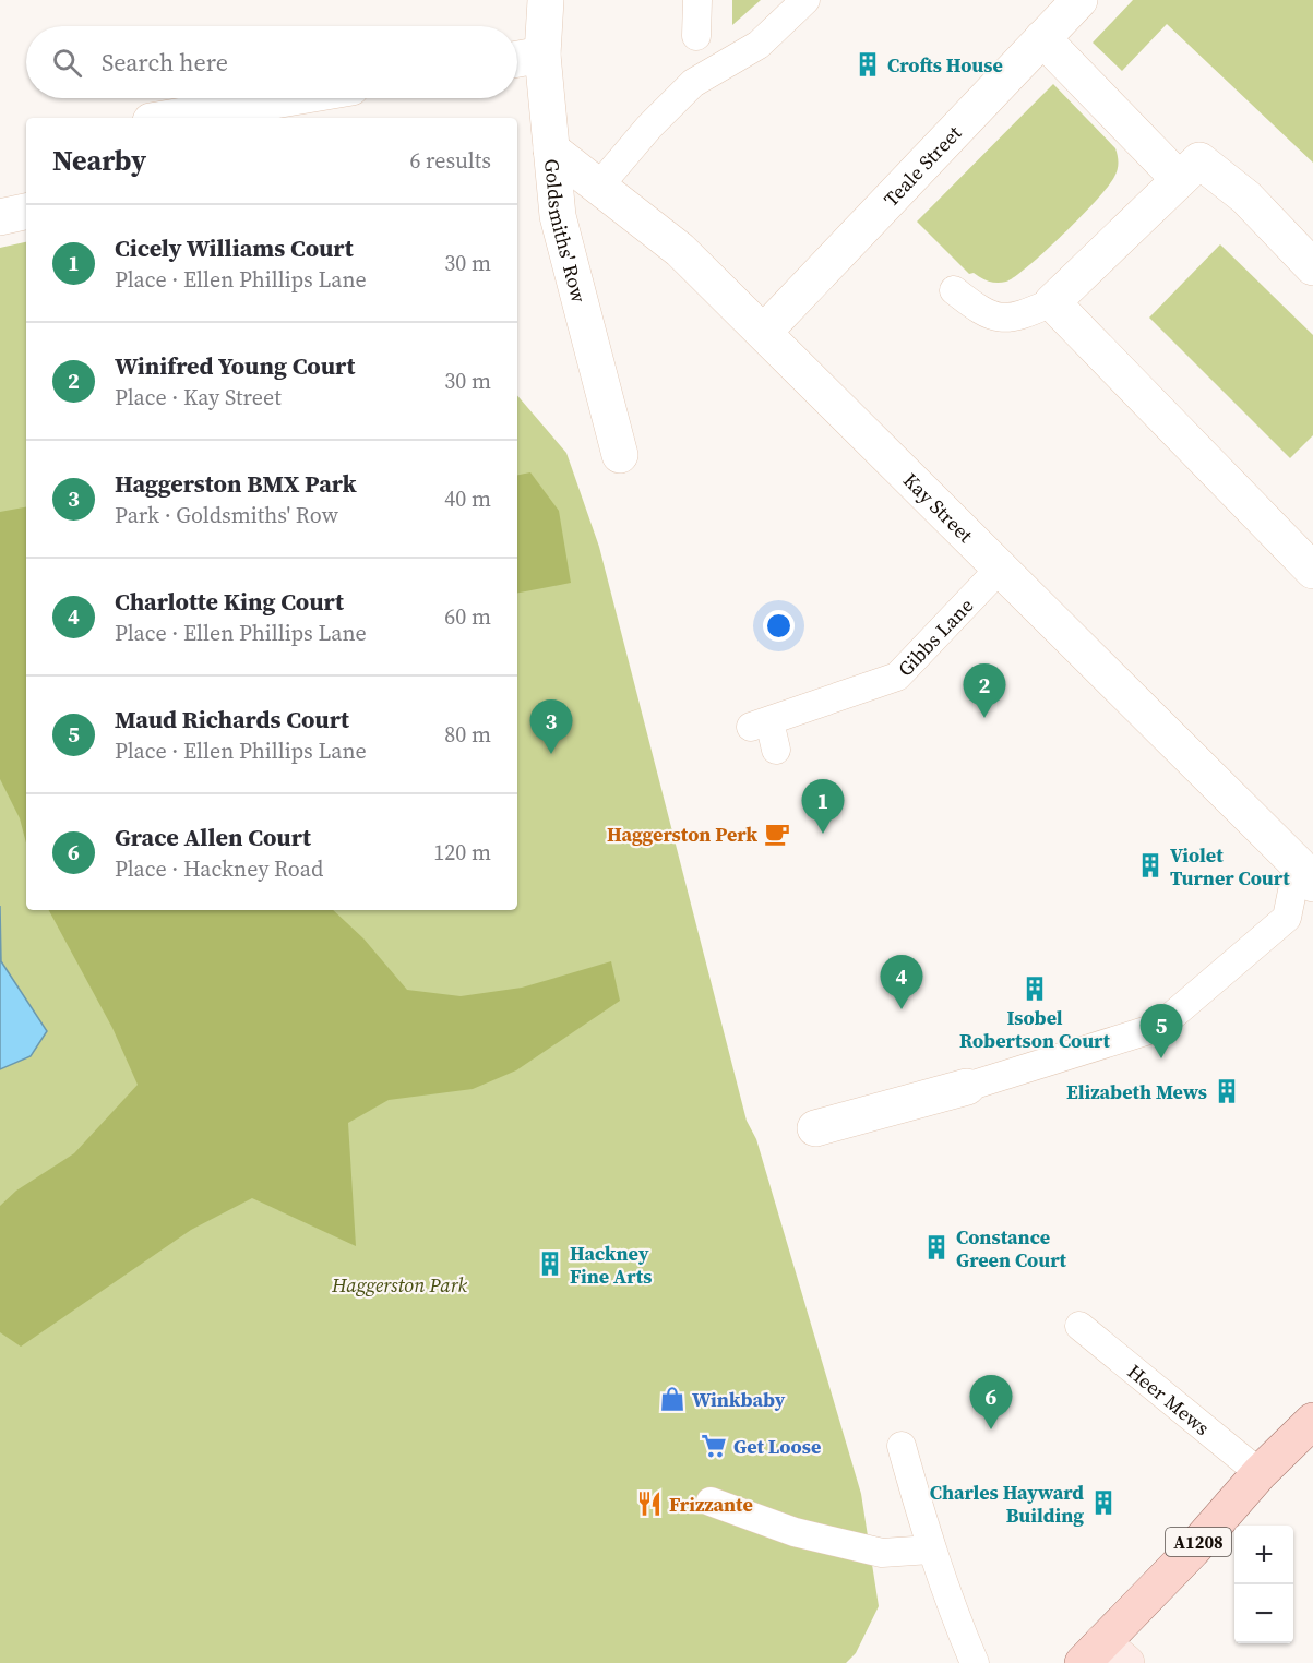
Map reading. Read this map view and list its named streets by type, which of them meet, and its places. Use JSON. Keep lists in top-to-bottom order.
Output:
{
  "streets": {
    "main road": ["A1208"],
    "street": ["Teale Street", "Goldsmiths' Row", "Kay Street"],
    "lane": ["Gibbs Lane", "Heer Mews"]
  },
  "crossings": [
    ["Teale Street", "Kay Street"],
    ["Goldsmiths' Row", "Kay Street"],
    ["Kay Street", "Gibbs Lane"],
    ["Heer Mews", "A1208"]
  ],
  "parks": ["Haggerston Park"],
  "places": {
    "building": [
      "Crofts House",
      "Violet Turner Court",
      "Isobel Robertson Court",
      "Elizabeth Mews",
      "Constance Green Court",
      "Hackney Fine Arts",
      "Charles Hayward Building"
    ],
    "cafe": ["Haggerston Perk"],
    "shop": ["Winkbaby"],
    "supermarket": ["Get Loose"],
    "restaurant": ["Frizzante"]
  },
  "page": {
    "search": "Search here",
    "heading": ["Nearby", "6 results"],
    "list": [
      {
        "mark": "1",
        "name": "Cicely Williams Court",
        "note": "Place · Ellen Phillips Lane",
        "value": "30 m"
      },
      {
        "mark": "2",
        "name": "Winifred Young Court",
        "note": "Place · Kay Street",
        "value": "30 m"
      },
      {
        "mark": "3",
        "name": "Haggerston BMX Park",
        "note": "Park · Goldsmiths' Row",
        "value": "40 m"
      },
      {
        "mark": "4",
        "name": "Charlotte King Court",
        "note": "Place · Ellen Phillips Lane",
        "value": "60 m"
      },
      {
        "mark": "5",
        "name": "Maud Richards Court",
        "note": "Place · Ellen Phillips Lane",
        "value": "80 m"
      },
      {
        "mark": "6",
        "name": "Grace Allen Court",
        "note": "Place · Hackney Road",
        "value": "120 m"
      }
    ],
    "pins": [
      "2",
      "3",
      "1",
      "4",
      "5",
      "6"
    ],
    "map_buttons": ["+", "−"]
  }
}
